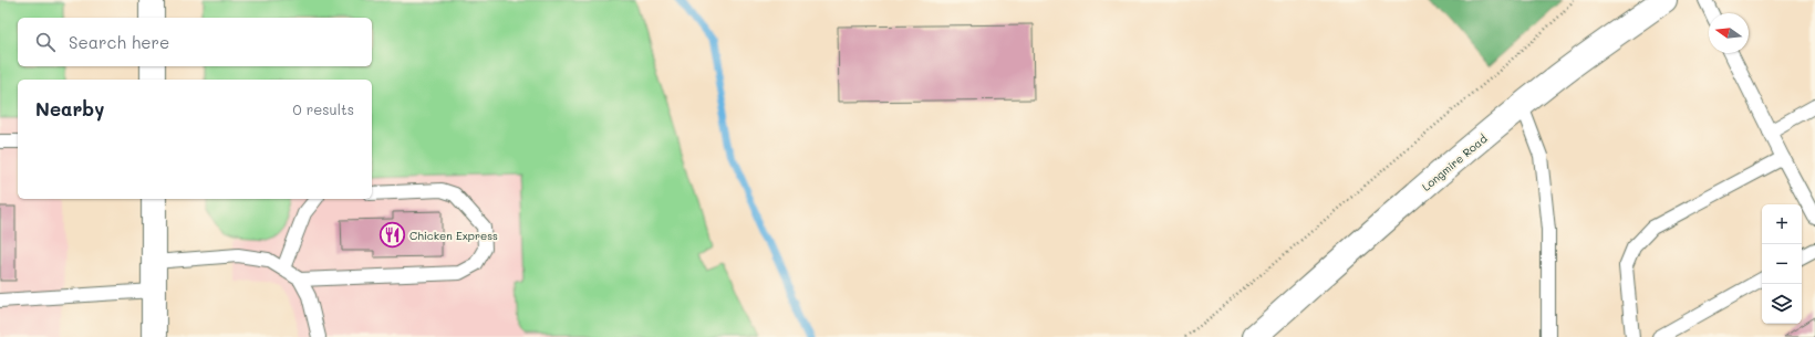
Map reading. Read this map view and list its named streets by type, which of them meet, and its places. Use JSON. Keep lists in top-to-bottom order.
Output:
{
  "streets": {
    "main road": ["Longmire Road"]
  },
  "places": {
    "restaurant": ["Chicken Express"]
  },
  "north": "left",
  "page": {
    "search": "Search here",
    "heading": ["Nearby", "0 results"],
    "map_buttons": ["+", "−"]
  }
}
